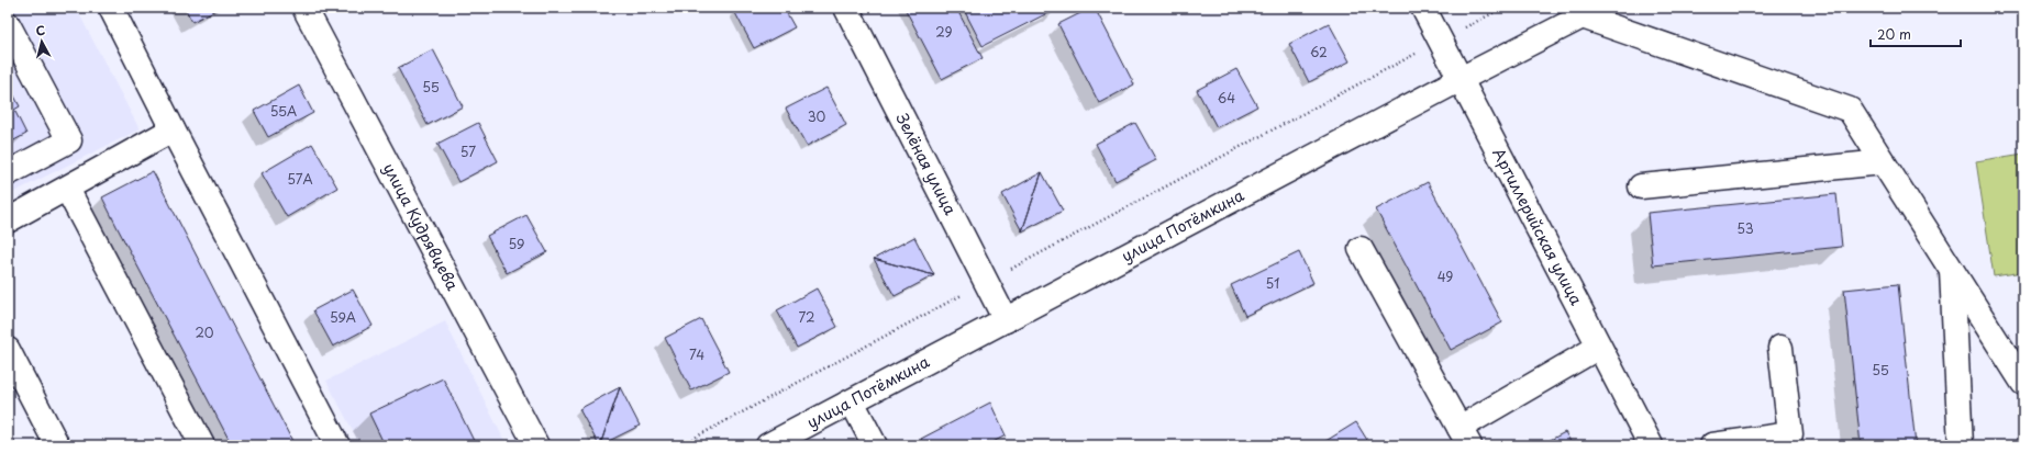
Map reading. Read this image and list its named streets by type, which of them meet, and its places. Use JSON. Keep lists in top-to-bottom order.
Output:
{
  "streets": {
    "street": [
      "Зелёная улица",
      "улица Кудрявцева",
      "улица Потёмкина",
      "Артиллерийская улица"
    ]
  },
  "crossings": [
    ["Зелёная улица", "улица Потёмкина"],
    ["улица Потёмкина", "Артиллерийская улица"]
  ],
  "house_numbers": [
    "29",
    "62",
    "55",
    "64",
    "55А",
    "30",
    "57",
    "57А",
    "53",
    "59",
    "49",
    "51",
    "59А",
    "72",
    "20",
    "74",
    "55"
  ],
  "scale_bar": "20 m",
  "north": "top"
}
